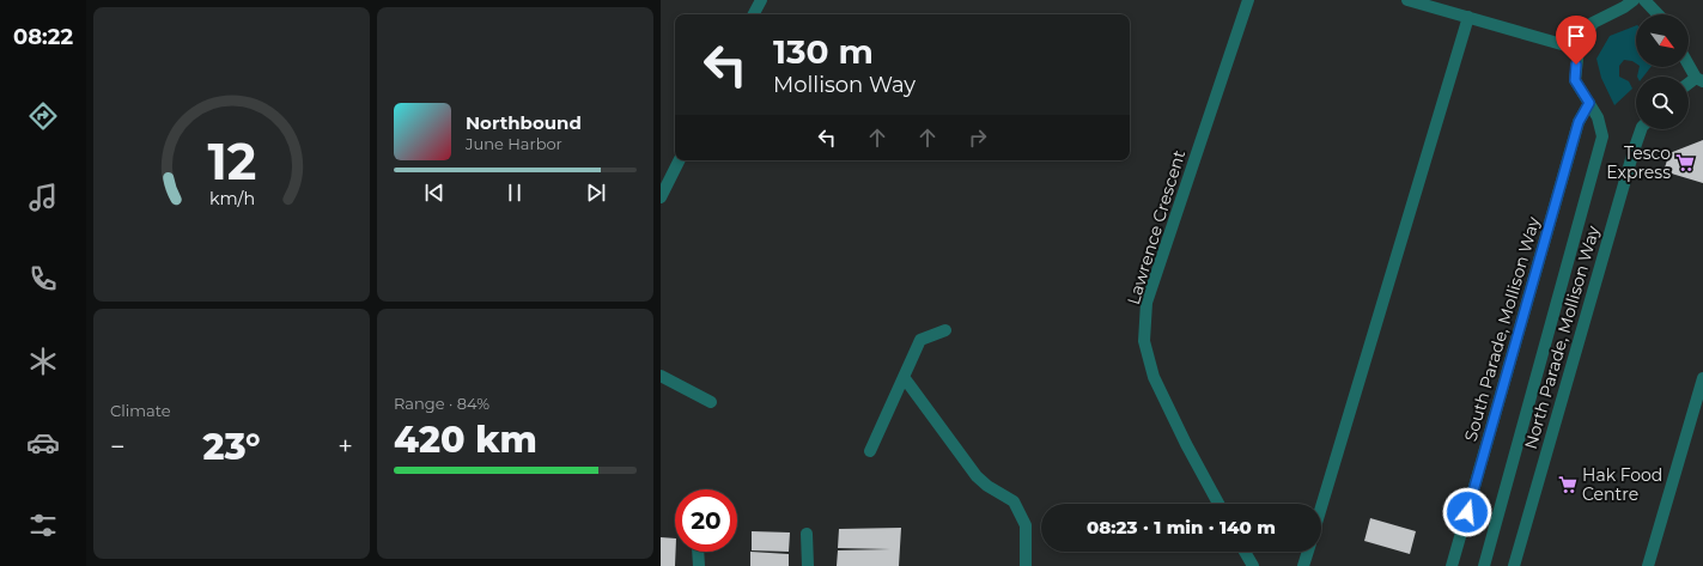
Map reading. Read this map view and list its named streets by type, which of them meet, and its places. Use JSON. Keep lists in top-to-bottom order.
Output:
{
  "streets": {
    "street": ["Lawrence Crescent", "South Parade, Mollison Way", "North Parade, Mollison Way"]
  },
  "places": {
    "supermarket": ["Tesco Express", "Hak Food Centre"]
  },
  "north": "bottom right",
  "page": {
    "tabs": "08:22",
    "turn": ["130 m", "Mollison Way"],
    "song": ["Northbound", "June Harbor"],
    "tile": [
      "Climate",
      ["Range · 84%", "420 km"]
    ],
    "heat": ["−", "23°", "+"],
    "limit": "20",
    "trip": "08:23 · 1 min · 140 m",
    "gauge": ["12", "km/h"]
  }
}
